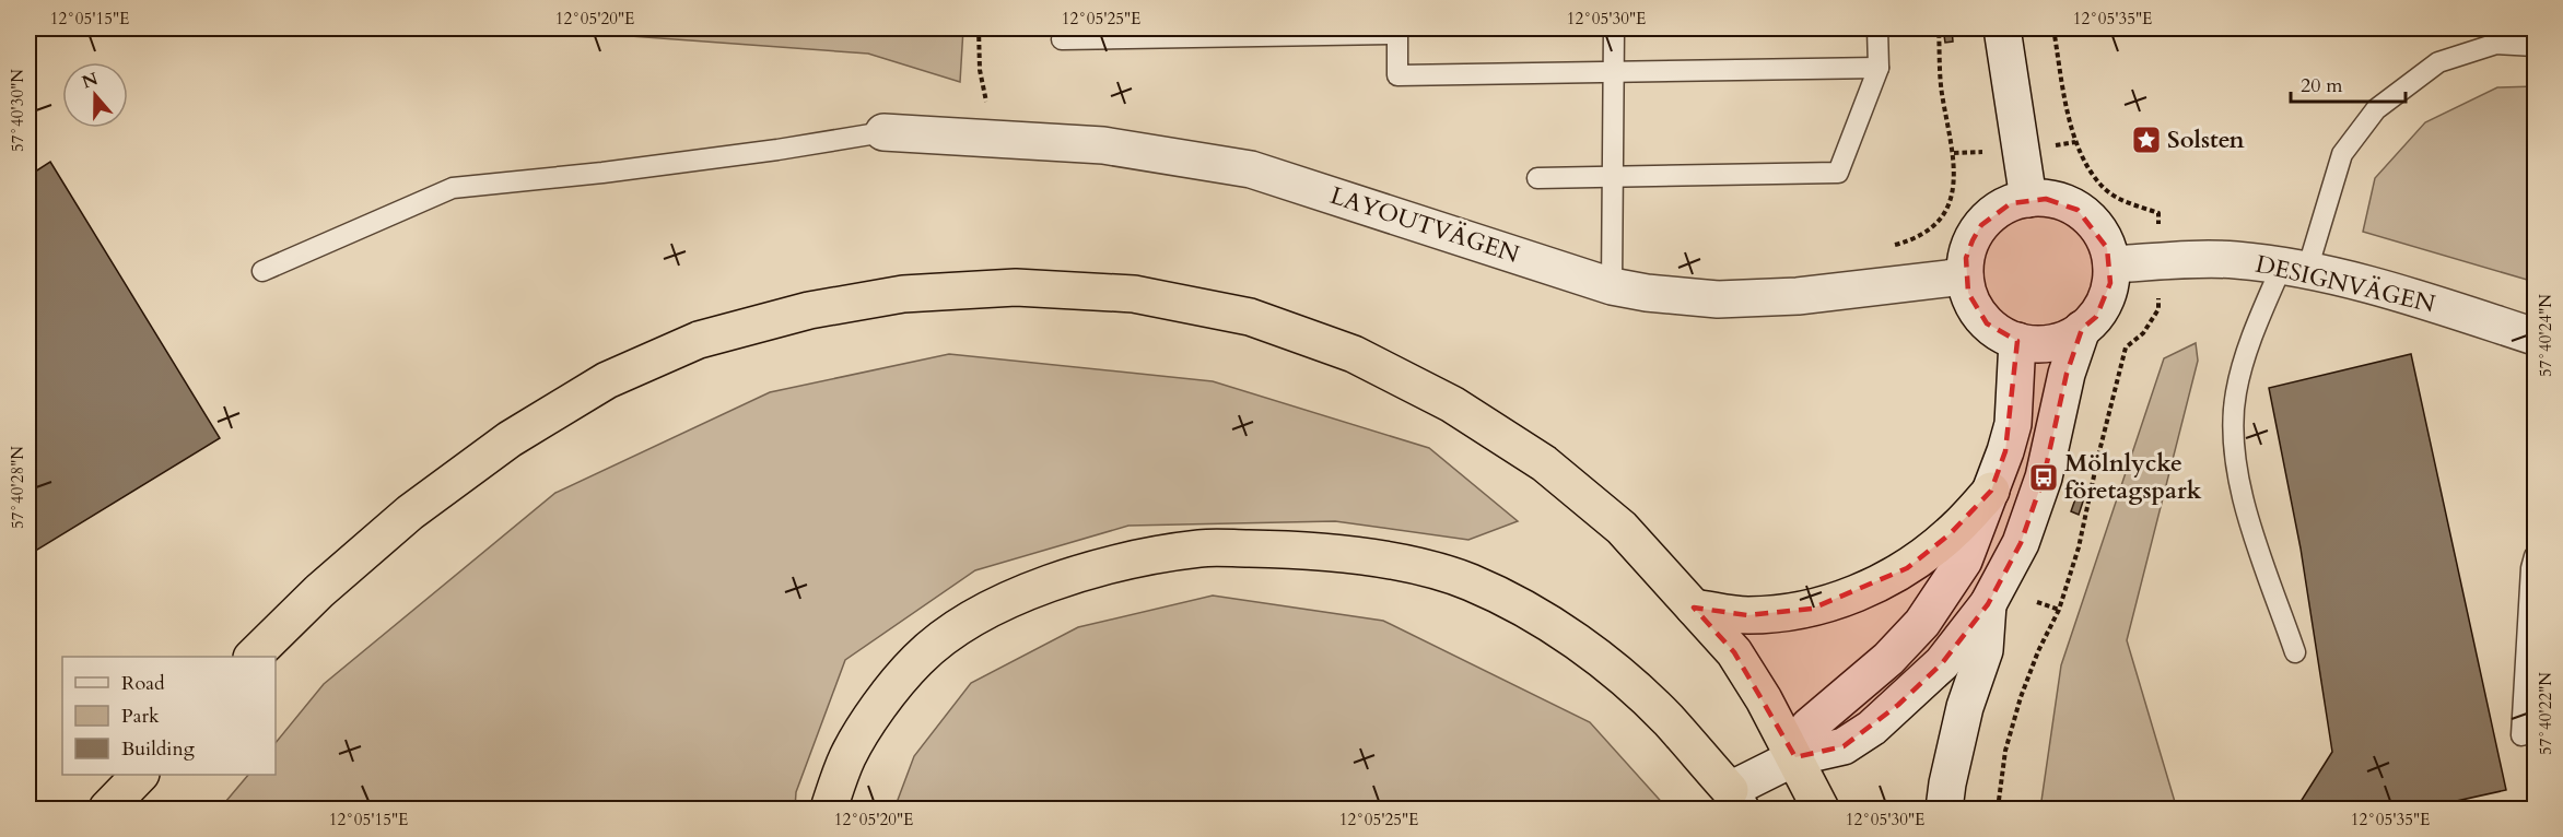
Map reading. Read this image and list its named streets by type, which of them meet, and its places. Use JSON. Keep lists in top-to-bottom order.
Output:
{
  "streets": {
    "street": ["LAYOUTVÄGEN", "DESIGNVÄGEN"]
  },
  "crossings": [
    ["LAYOUTVÄGEN", "DESIGNVÄGEN"]
  ],
  "places": {
    "place": ["Solsten"],
    "bus stop": ["Mölnlycke företagspark"]
  },
  "legend": ["Road", "Park", "Building"],
  "scale_bar": "20 m",
  "north": "top",
  "coordinates": [
    "12°05'15\"E",
    "12°05'20\"E",
    "12°05'25\"E",
    "12°05'30\"E",
    "12°05'35\"E",
    "57°40'30\"N",
    "57°40'24\"N",
    "57°40'28\"N",
    "57°40'22\"N"
  ]
}
